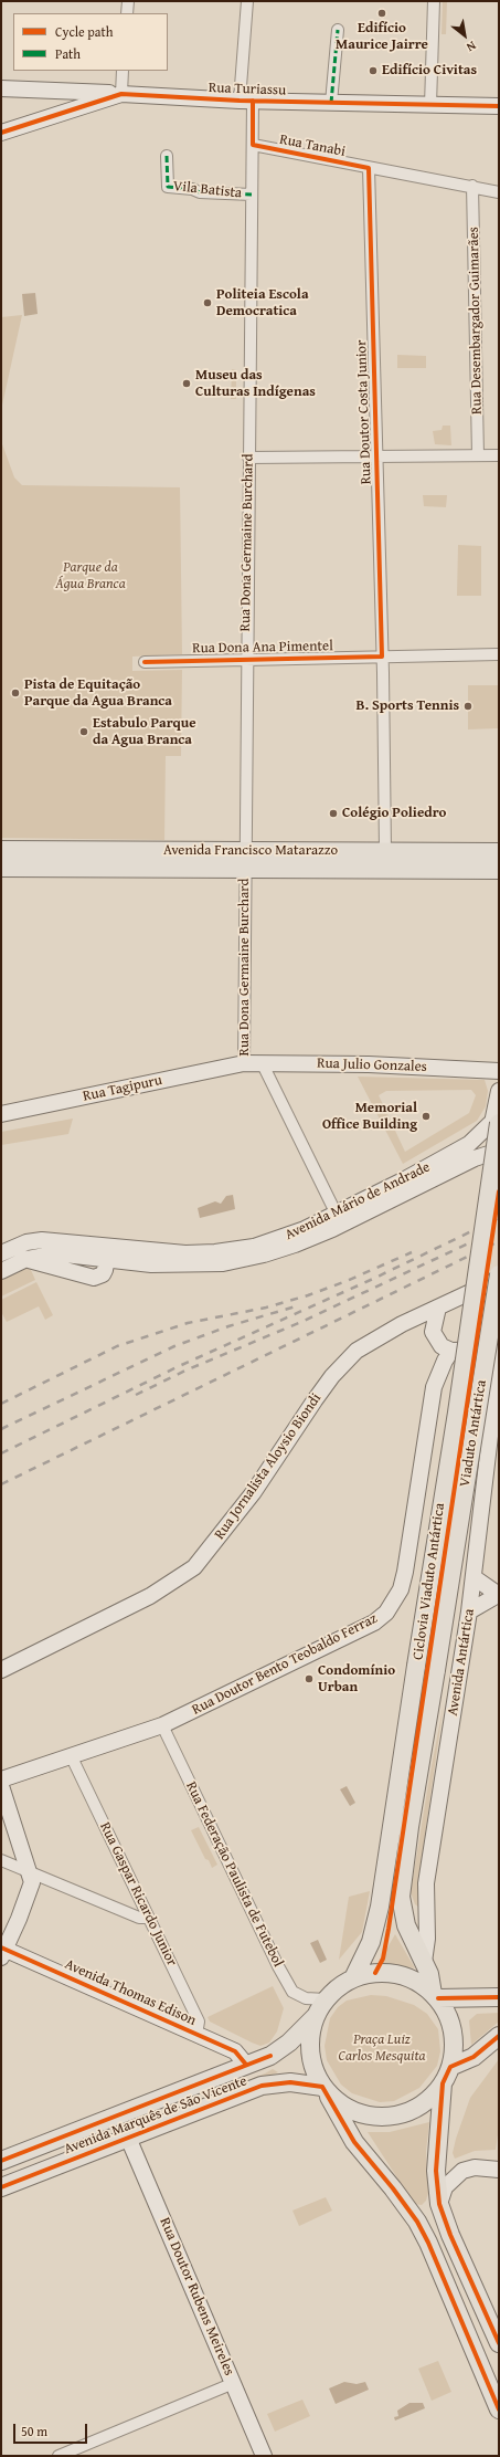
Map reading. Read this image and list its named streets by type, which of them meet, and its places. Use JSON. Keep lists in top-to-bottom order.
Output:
{
  "streets": {
    "main road": [
      "Avenida Francisco Matarazzo",
      "Viaduto Antártica",
      "Avenida Antártica",
      "Avenida Marquês de São Vicente"
    ],
    "street": [
      "Rua Turiassu",
      "Rua Tanabi",
      "Vila Batista",
      "Rua Desembargador Guimarães",
      "Rua Doutor Costa Junior",
      "Rua Dona Germaine Burchard",
      "Rua Dona Ana Pimentel",
      "Rua Julio Gonzales",
      "Rua Tagipuru",
      "Avenida Mário de Andrade",
      "Rua Jornalista Aloysio Biondi",
      "Rua Doutor Bento Teobaldo Ferraz",
      "Rua Federação Paulista de Futebol",
      "Rua Gaspar Ricardo Junior",
      "Avenida Thomas Edison",
      "Rua Doutor Rubens Meireles"
    ],
    "cycle path": ["Ciclovia Viaduto Antártica"]
  },
  "crossings": [
    ["Rua Turiassu", "Rua Dona Germaine Burchard"],
    ["Rua Tanabi", "Rua Desembargador Guimarães"],
    ["Rua Tanabi", "Rua Doutor Costa Junior"],
    ["Rua Tanabi", "Rua Dona Germaine Burchard"],
    ["Vila Batista", "Rua Dona Germaine Burchard"],
    ["Rua Doutor Costa Junior", "Rua Dona Ana Pimentel"],
    ["Rua Doutor Costa Junior", "Avenida Francisco Matarazzo"],
    ["Rua Dona Germaine Burchard", "Rua Dona Ana Pimentel"],
    ["Rua Dona Germaine Burchard", "Avenida Francisco Matarazzo"],
    ["Rua Dona Germaine Burchard", "Rua Julio Gonzales"],
    ["Rua Dona Germaine Burchard", "Rua Tagipuru"],
    ["Rua Julio Gonzales", "Rua Tagipuru"],
    ["Avenida Mário de Andrade", "Viaduto Antártica"],
    ["Viaduto Antártica", "Avenida Antártica"],
    ["Viaduto Antártica", "Rua Federação Paulista de Futebol"],
    ["Viaduto Antártica", "Avenida Marquês de São Vicente"],
    ["Avenida Antártica", "Rua Federação Paulista de Futebol"],
    ["Avenida Antártica", "Avenida Marquês de São Vicente"],
    ["Rua Doutor Bento Teobaldo Ferraz", "Rua Federação Paulista de Futebol"],
    ["Rua Doutor Bento Teobaldo Ferraz", "Rua Gaspar Ricardo Junior"],
    ["Rua Federação Paulista de Futebol", "Avenida Marquês de São Vicente"],
    ["Rua Gaspar Ricardo Junior", "Avenida Thomas Edison"],
    ["Avenida Thomas Edison", "Avenida Marquês de São Vicente"],
    ["Avenida Marquês de São Vicente", "Rua Doutor Rubens Meireles"]
  ],
  "parks": ["Parque da Água Branca", "Praça Luiz Carlos Mesquita"],
  "places": [
    "Edifício Maurice Jairre",
    "Edifício Civitas",
    "Politeia Escola Democratica",
    "Museu das Culturas Indígenas",
    "Pista de Equitação Parque da Agua Branca",
    "B. Sports Tennis",
    "Estabulo Parque da Agua Branca",
    "Colégio Poliedro",
    "Memorial Office Building",
    "Condomínio Urban"
  ],
  "legend": ["Cycle path", "Path"],
  "scale_bar": "50 m",
  "north": "bottom right"
}
